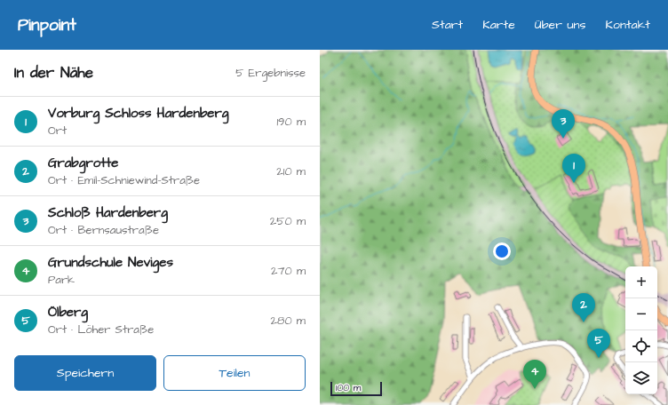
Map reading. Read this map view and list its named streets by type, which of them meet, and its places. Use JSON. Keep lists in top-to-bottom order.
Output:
{
  "scale_bar": "100 m",
  "page": {
    "header": "Pinpoint",
    "nav": [
      "Start",
      "Karte",
      "Über uns",
      "Kontakt"
    ],
    "heading": ["In der Nähe", "5 Ergebnisse"],
    "list": [
      {
        "mark": "1",
        "name": "Vorburg Schloss Hardenberg",
        "note": "Ort",
        "value": "190 m"
      },
      {
        "mark": "2",
        "name": "Grabgrotte",
        "note": "Ort · Emil-Schniewind-Straße",
        "value": "210 m"
      },
      {
        "mark": "3",
        "name": "Schloß Hardenberg",
        "note": "Ort · Bernsaustraße",
        "value": "250 m"
      },
      {
        "mark": "4",
        "name": "Grundschule Neviges",
        "note": "Park",
        "value": "270 m"
      },
      {
        "mark": "5",
        "name": "Ölberg",
        "note": "Ort · Löher Straße",
        "value": "280 m"
      }
    ],
    "pins": [
      "3",
      "1",
      "2",
      "5",
      "4"
    ],
    "map_buttons": ["+", "−"],
    "buttons": ["Speichern", "Teilen"],
    "scale": "100 m"
  }
}
